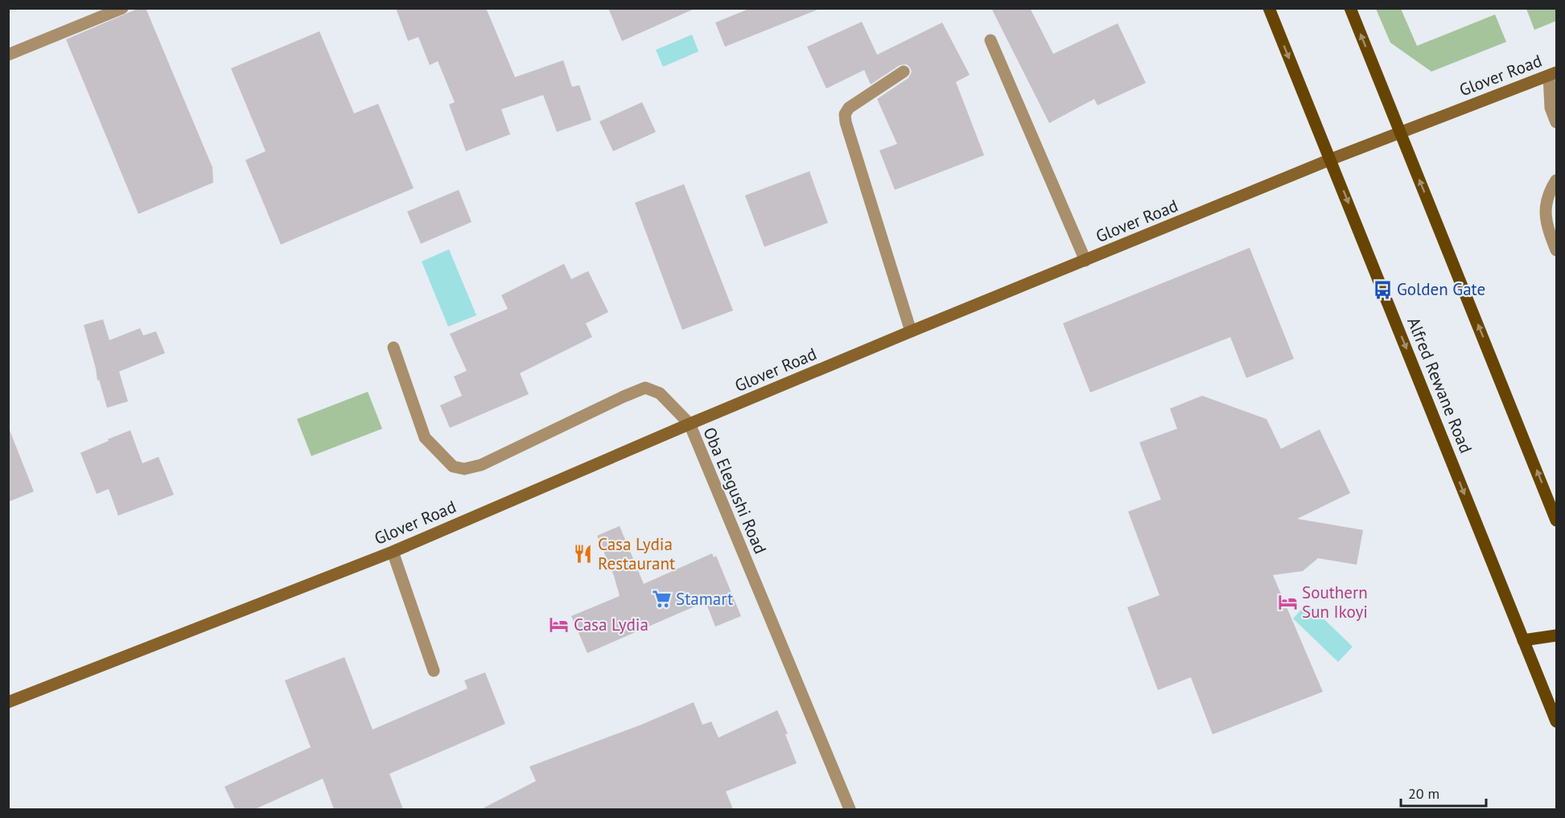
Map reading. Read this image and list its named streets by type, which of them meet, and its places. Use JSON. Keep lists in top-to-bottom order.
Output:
{
  "streets": {
    "main road": ["Alfred Rewane Road"],
    "street": ["Glover Road", "Oba Elegushi Road"]
  },
  "crossings": [
    ["Glover Road", "Alfred Rewane Road"],
    ["Glover Road", "Oba Elegushi Road"]
  ],
  "places": {
    "bus stop": ["Golden Gate"],
    "restaurant": ["Casa Lydia Restaurant"],
    "supermarket": ["Stamart"],
    "hotel": ["Southern Sun Ikoyi", "Casa Lydia"]
  },
  "scale_bar": "20 m"
}
